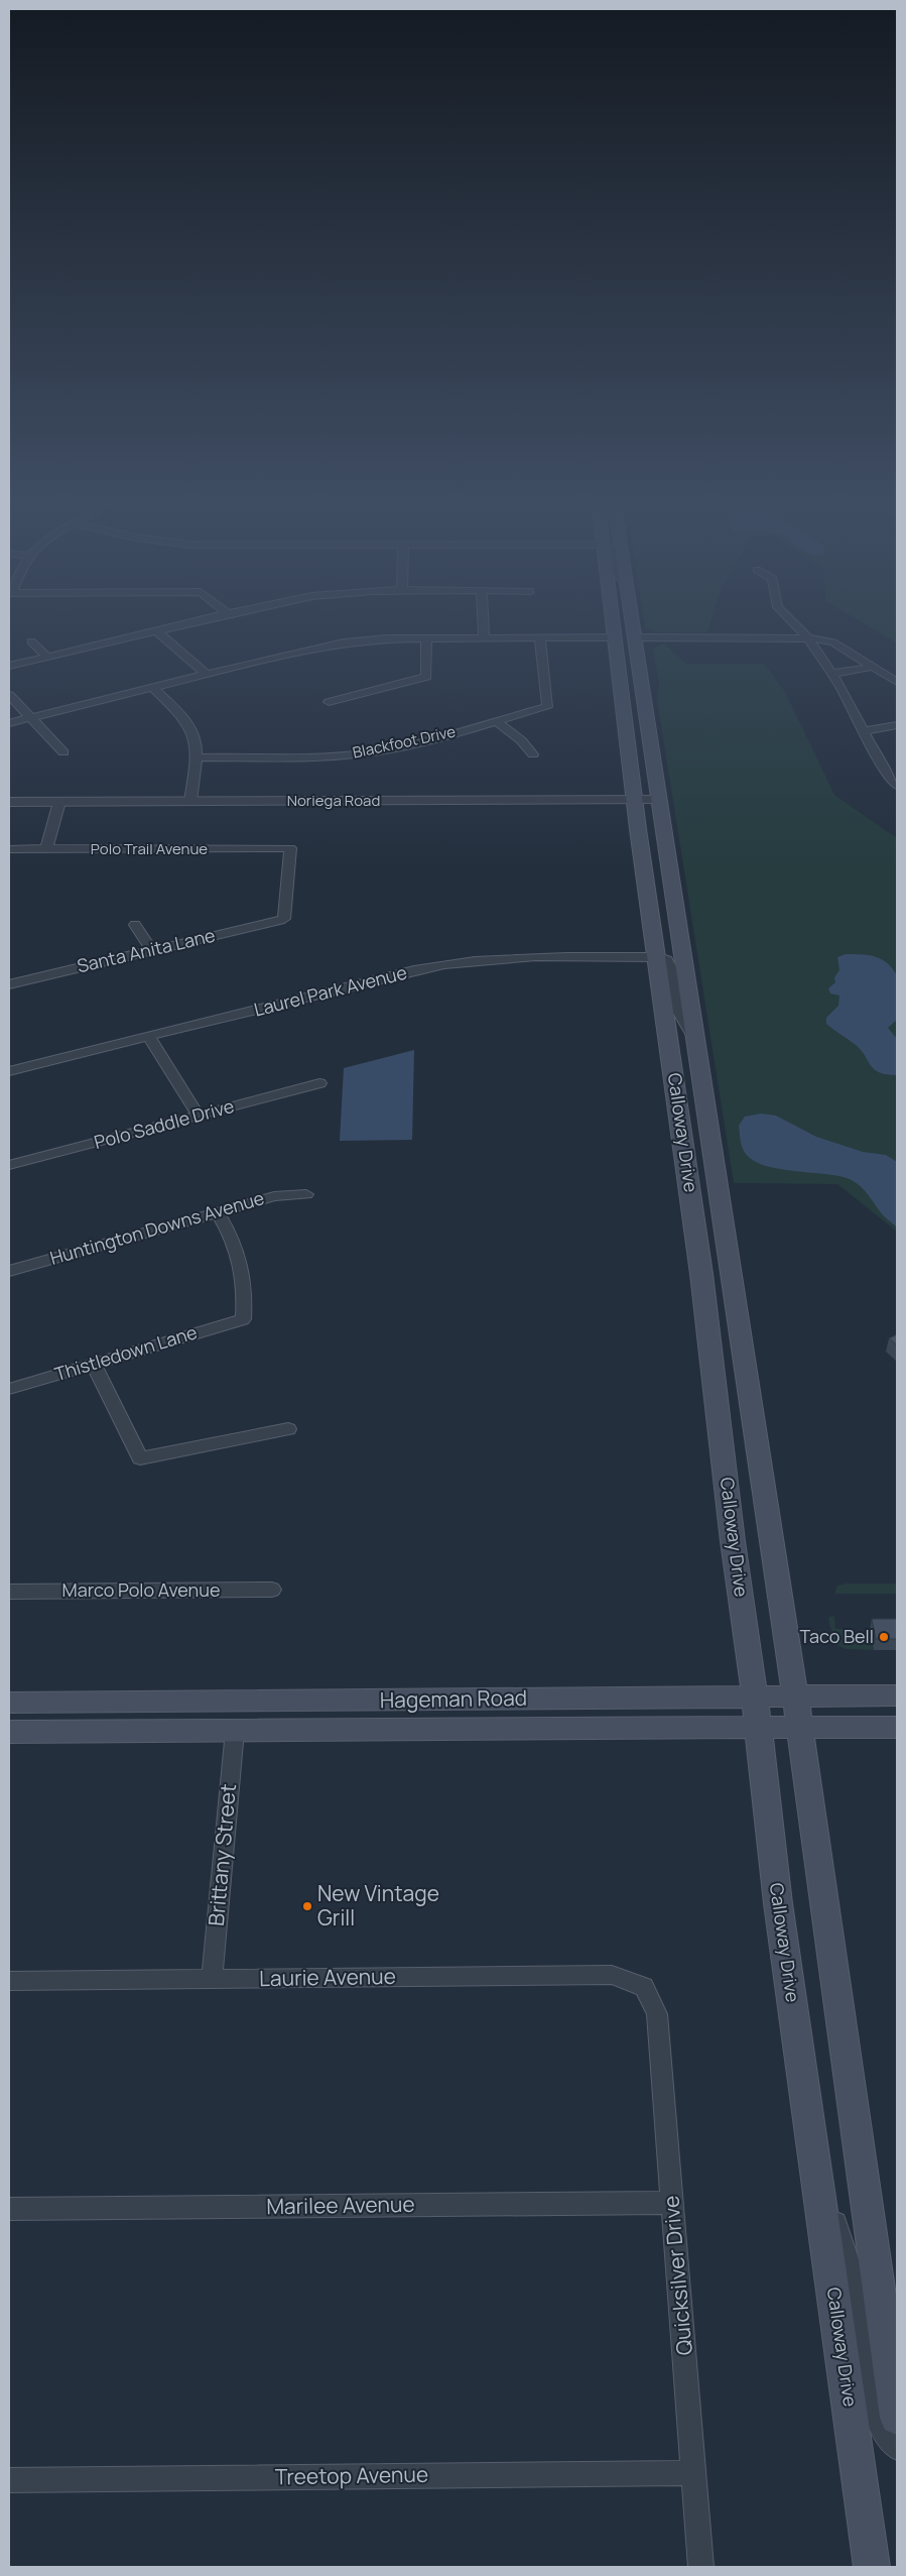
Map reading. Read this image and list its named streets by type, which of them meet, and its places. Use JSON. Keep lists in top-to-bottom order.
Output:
{
  "streets": {
    "main road": ["Calloway Drive", "Hageman Road"],
    "street": [
      "Blackfoot Drive",
      "Noriega Road",
      "Polo Trail Avenue",
      "Santa Anita Lane",
      "Laurel Park Avenue",
      "Polo Saddle Drive",
      "Huntington Downs Avenue",
      "Thistledown Lane",
      "Marco Polo Avenue",
      "Brittany Street",
      "Laurie Avenue",
      "Marilee Avenue",
      "Quicksilver Drive",
      "Treetop Avenue"
    ]
  },
  "crossings": [
    ["Noriega Road", "Calloway Drive"],
    ["Polo Trail Avenue", "Santa Anita Lane"],
    ["Laurel Park Avenue", "Calloway Drive"],
    ["Calloway Drive", "Hageman Road"],
    ["Huntington Downs Avenue", "Thistledown Lane"],
    ["Hageman Road", "Brittany Street"],
    ["Brittany Street", "Laurie Avenue"],
    ["Laurie Avenue", "Quicksilver Drive"],
    ["Marilee Avenue", "Quicksilver Drive"],
    ["Quicksilver Drive", "Treetop Avenue"]
  ],
  "places": ["Taco Bell", "New Vintage Grill"]
}
